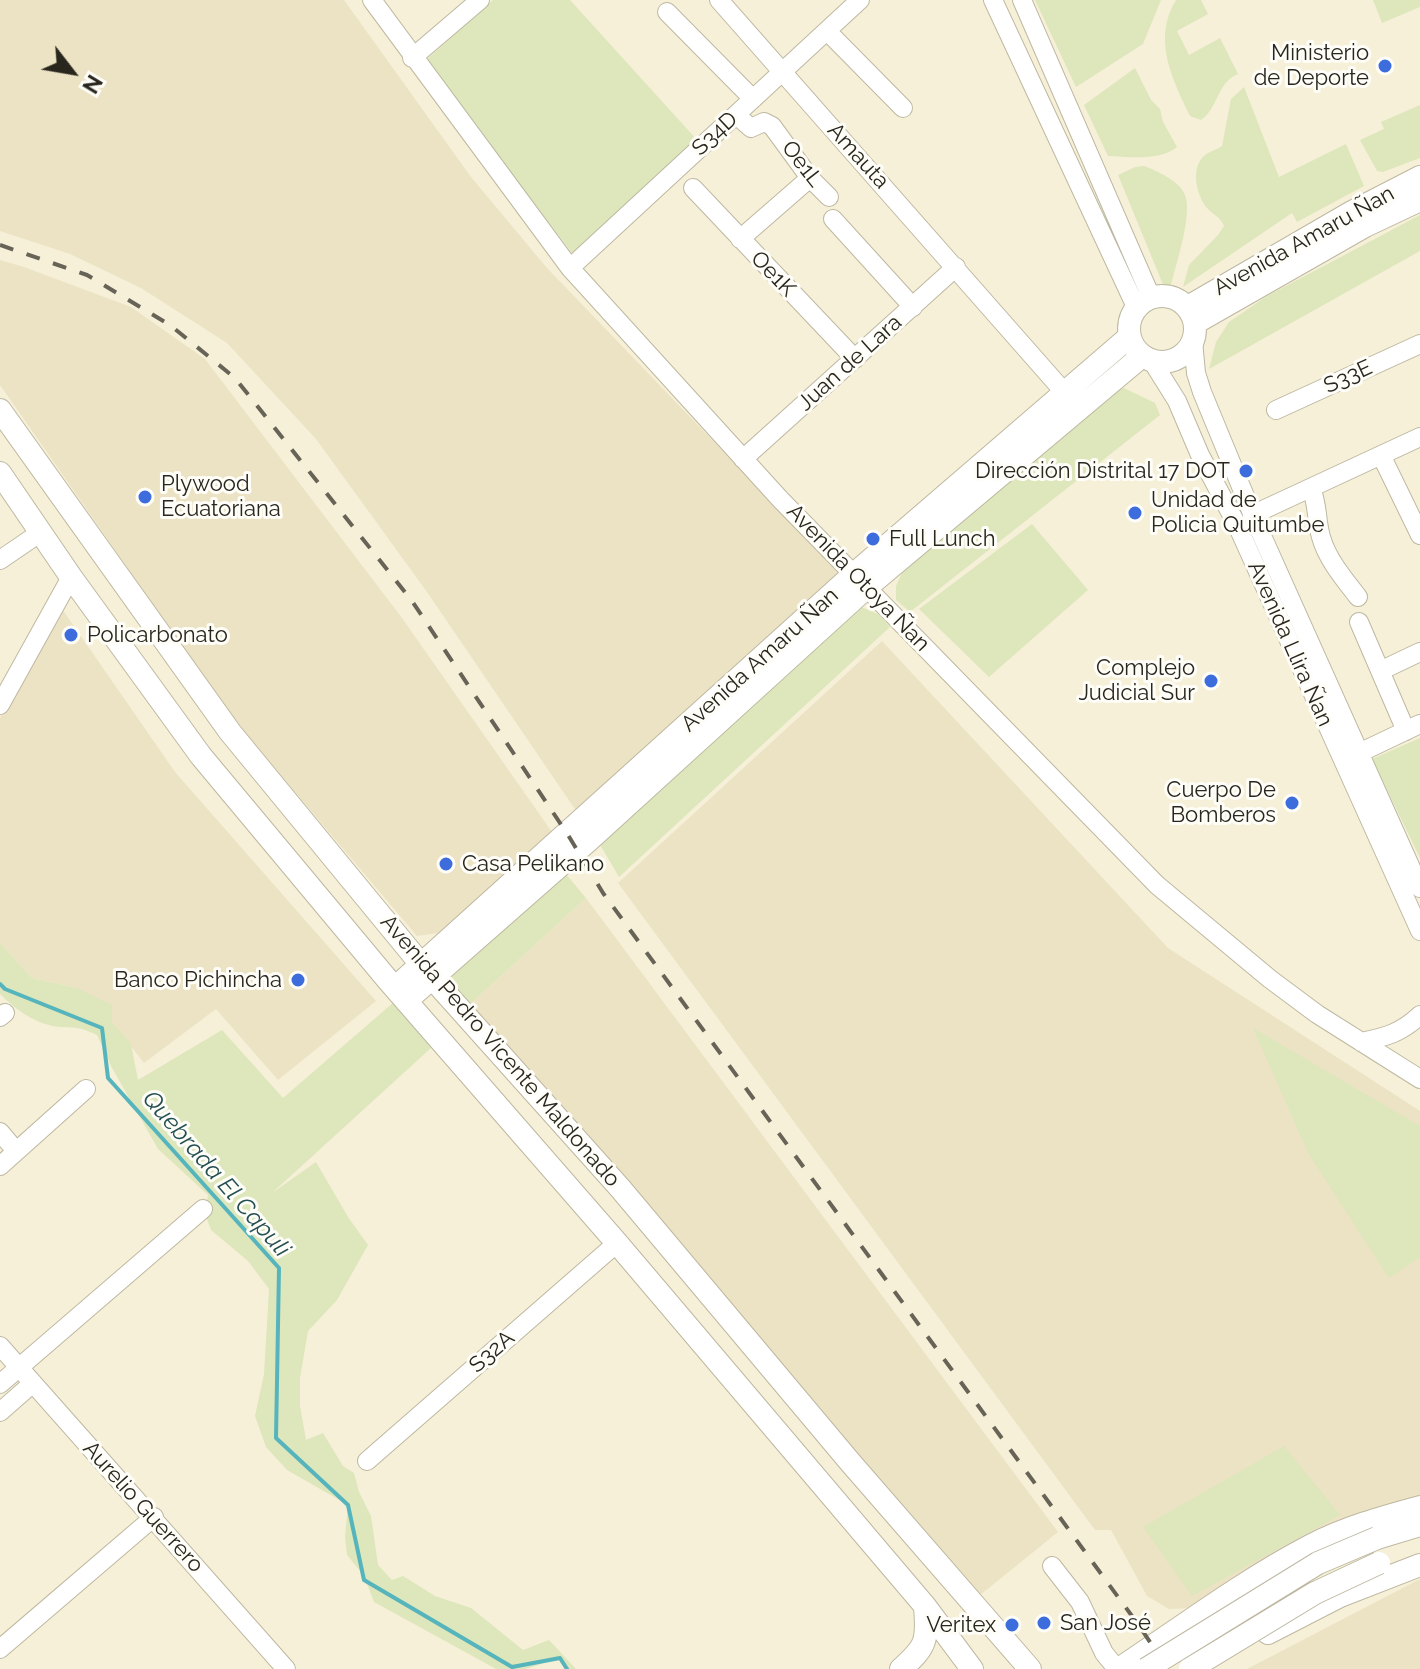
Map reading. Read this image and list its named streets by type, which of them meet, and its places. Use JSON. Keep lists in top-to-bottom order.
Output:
{
  "streets": {
    "main road": ["Avenida Amaru Ñan", "Avenida Pedro Vicente Maldonado"],
    "street": [
      "S34D",
      "Amauta",
      "Oe1L",
      "Oe1K",
      "Juan de Lara",
      "S33E",
      "Avenida Otoya Ñan",
      "Avenida Llira Ñan",
      "S32A",
      "Aurelio Guerrero"
    ]
  },
  "crossings": [
    ["S34D", "Amauta"],
    ["S34D", "Oe1L"],
    ["S34D", "Avenida Otoya Ñan"],
    ["Amauta", "Avenida Amaru Ñan"],
    ["Amauta", "Juan de Lara"],
    ["Avenida Amaru Ñan", "Avenida Otoya Ñan"],
    ["Avenida Amaru Ñan", "Avenida Llira Ñan"],
    ["Avenida Amaru Ñan", "Avenida Pedro Vicente Maldonado"],
    ["Oe1K", "Juan de Lara"],
    ["Juan de Lara", "Avenida Otoya Ñan"],
    ["Avenida Pedro Vicente Maldonado", "S32A"]
  ],
  "water": ["Quebrada El Capuli"],
  "places": [
    "Ministerio de Deporte",
    "Dirección Distrital 17 DOT",
    "Plywood Ecuatoriana",
    "Unidad de Policia Quitumbe",
    "Full Lunch",
    "Policarbonato",
    "Complejo Judicial Sur",
    "Cuerpo De Bomberos",
    "Casa Pelikano",
    "Banco Pichincha",
    "San José",
    "Veritex"
  ],
  "north": "bottom right"
}
